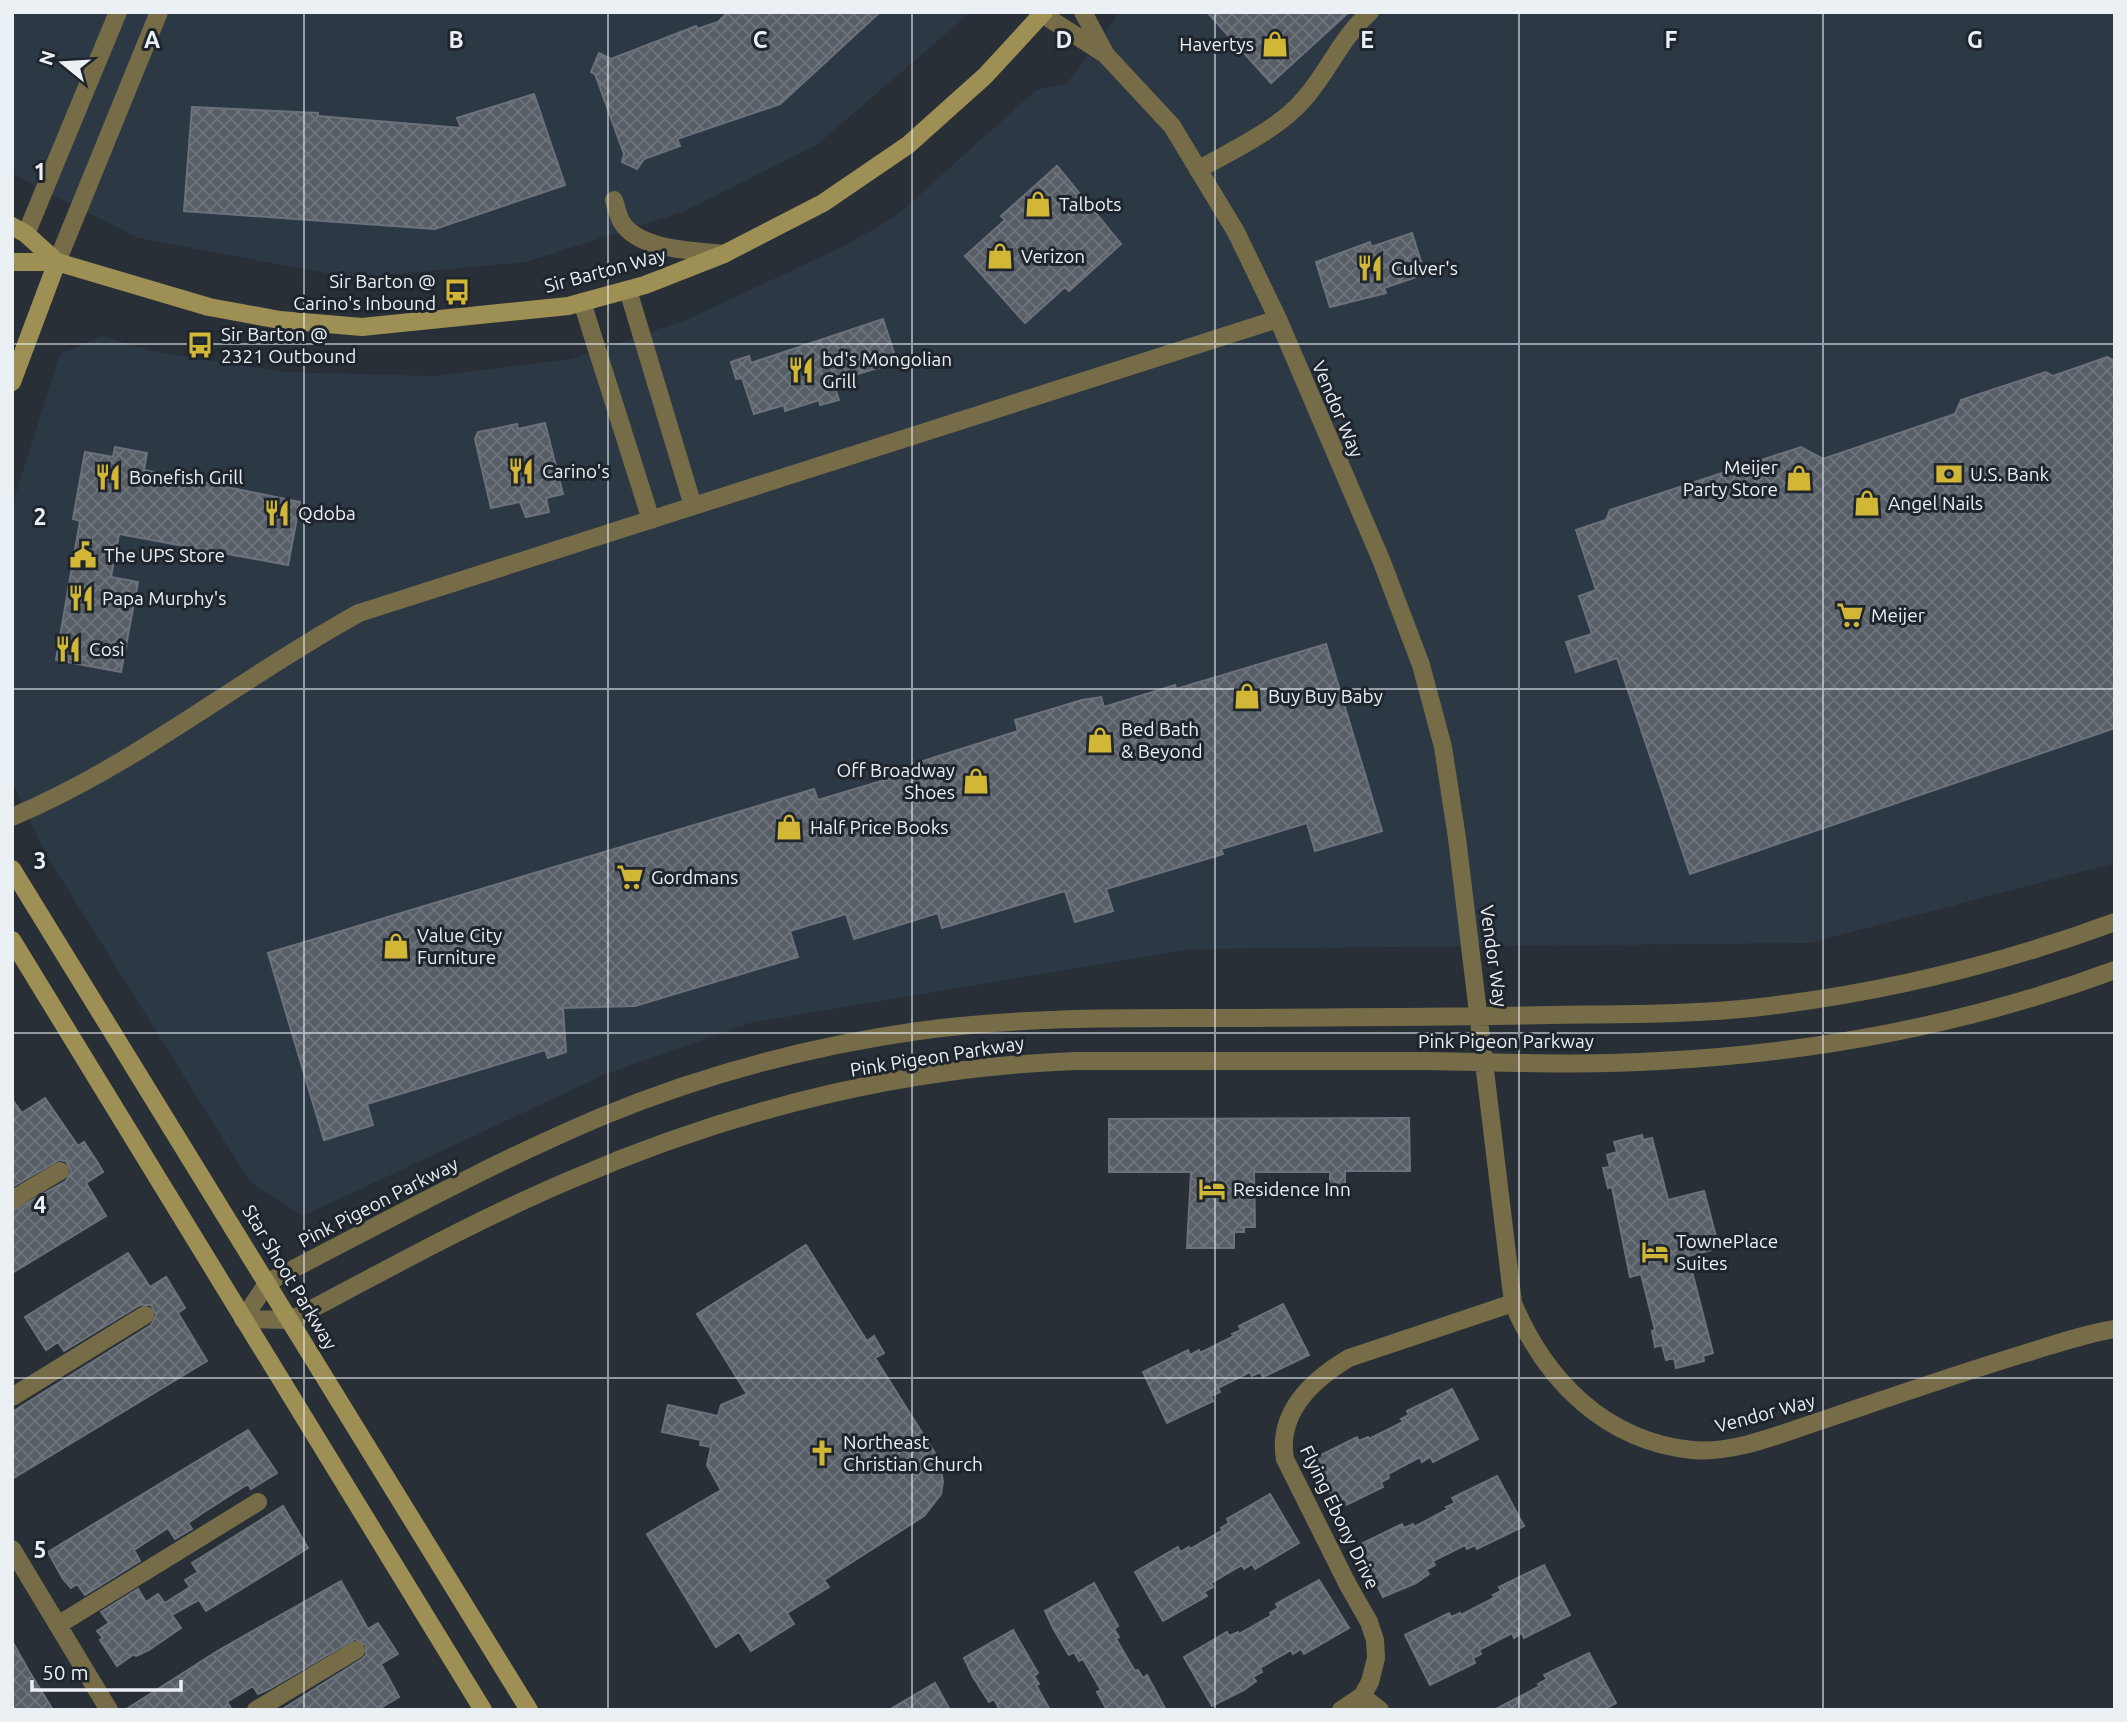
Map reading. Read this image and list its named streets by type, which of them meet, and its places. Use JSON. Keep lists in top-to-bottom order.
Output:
{
  "streets": {
    "street": [
      "Sir Barton Way",
      "Vendor Way",
      "Pink Pigeon Parkway",
      "Star Shoot Parkway",
      "Flying Ebony Drive"
    ]
  },
  "crossings": [
    ["Sir Barton Way", "Vendor Way"],
    ["Vendor Way", "Pink Pigeon Parkway"],
    ["Vendor Way", "Flying Ebony Drive"],
    ["Pink Pigeon Parkway", "Star Shoot Parkway"]
  ],
  "places": {
    "shop": [
      "Havertys",
      "Talbots",
      "Verizon",
      "Meijer Party Store",
      "Angel Nails",
      "Buy Buy Baby",
      "Bed Bath & Beyond",
      "Off Broadway Shoes",
      "Half Price Books",
      "Value City Furniture"
    ],
    "restaurant": [
      "Culver's",
      "bd's Mongolian Grill",
      "Carino's",
      "Bonefish Grill",
      "Qdoba",
      "Papa Murphy's",
      "Così"
    ],
    "bus stop": ["Sir Barton @ Carino's Inbound", "Sir Barton @ 2321 Outbound"],
    "bank": ["U.S. Bank"],
    "public building": ["The UPS Store"],
    "supermarket": ["Meijer", "Gordmans"],
    "hotel": ["Residence Inn", "TownePlace Suites"],
    "church": ["Northeast Christian Church"]
  },
  "scale_bar": "50 m",
  "north": "left",
  "grid": {
    "columns": [
      "A",
      "B",
      "C",
      "D",
      "E",
      "F",
      "G"
    ],
    "rows": [
      "1",
      "2",
      "3",
      "4",
      "5"
    ]
  }
}
